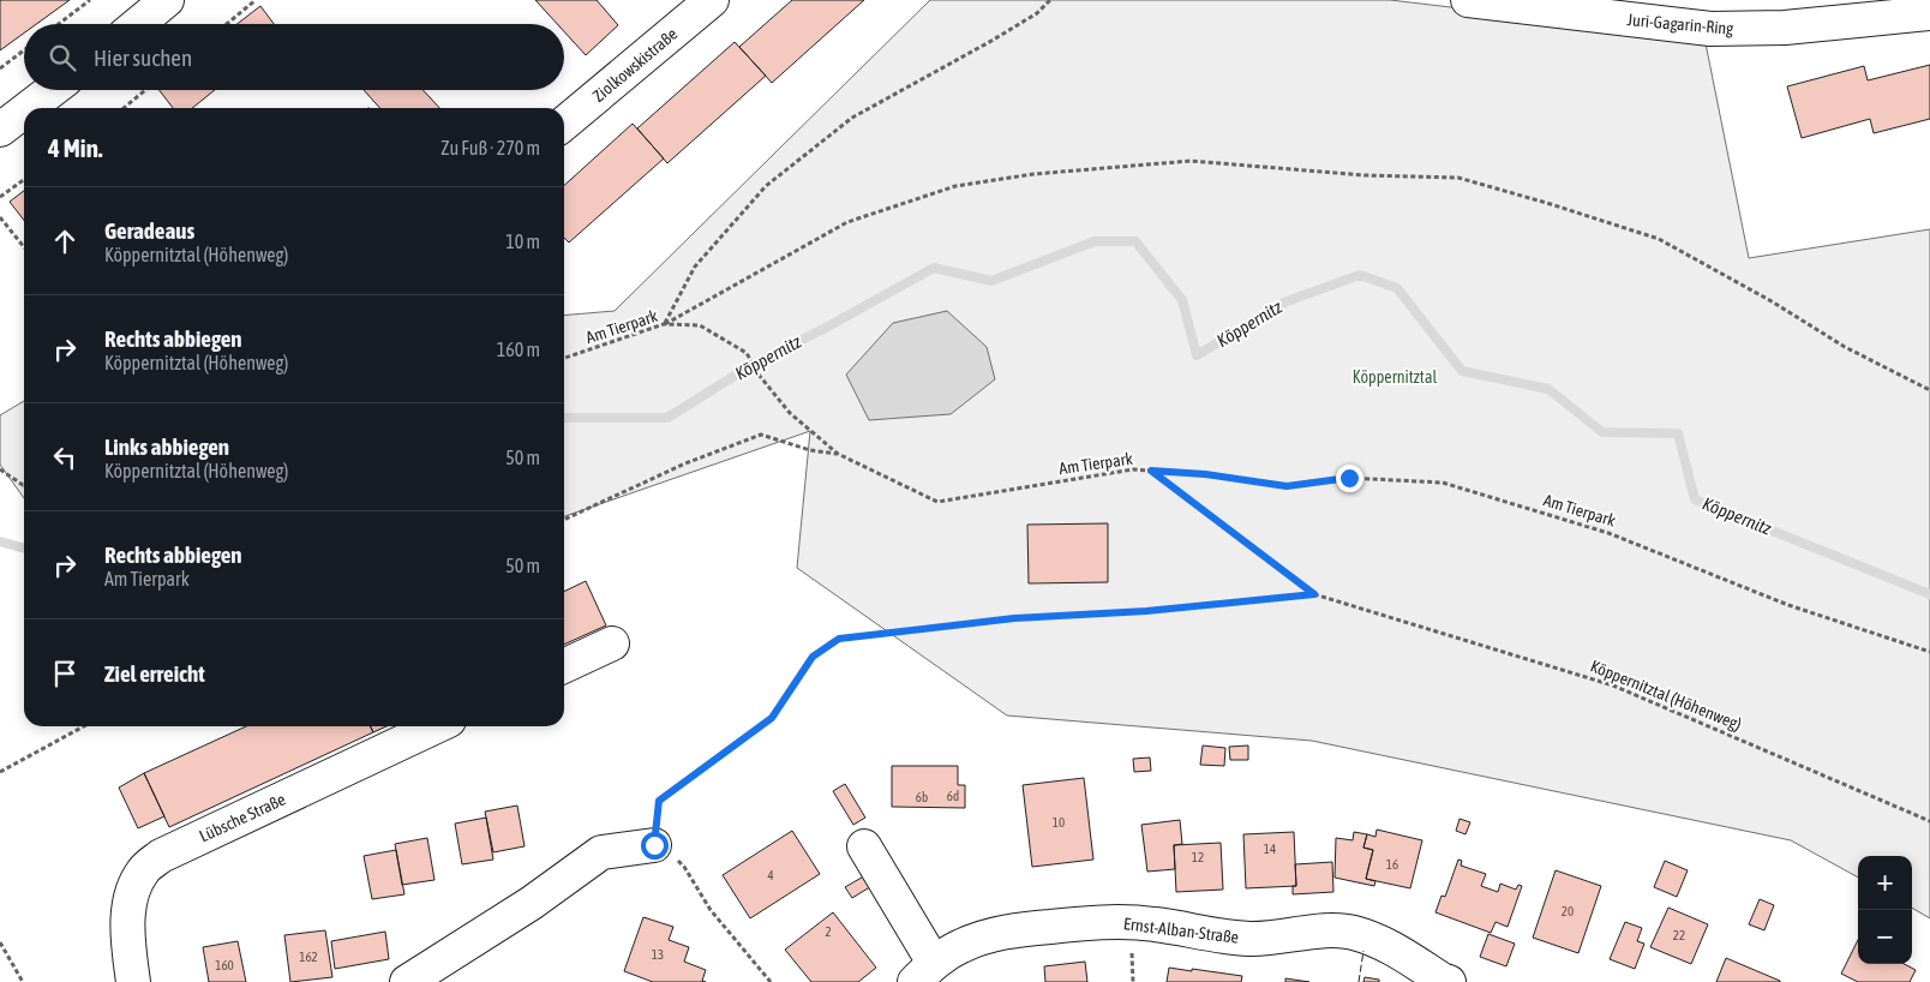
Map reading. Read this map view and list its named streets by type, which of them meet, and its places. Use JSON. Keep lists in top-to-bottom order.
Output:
{
  "streets": {
    "street": [
      "Juri-Gagarin-Ring",
      "Ziolkowskistraße",
      "Lübsche Straße",
      "Ernst-Alban-Straße"
    ],
    "path": ["Am Tierpark", "Köppernitztal (Höhenweg)"]
  },
  "crossings": [
    ["Am Tierpark", "Köppernitztal (Höhenweg)"]
  ],
  "water": ["Köppernitz"],
  "parks": ["Köppernitztal"],
  "house_numbers": [
    "6d",
    "6b",
    "10",
    "14",
    "12",
    "16",
    "4",
    "20",
    "2",
    "22",
    "13",
    "162",
    "160"
  ],
  "page": {
    "search": "Hier suchen",
    "heading": ["4 Min.", "Zu Fuß · 270 m"],
    "list": [
      ["Geradeaus", "Köppernitztal (Höhenweg)", "10 m"],
      ["Rechts abbiegen", "Köppernitztal (Höhenweg)", "160 m"],
      ["Links abbiegen", "Köppernitztal (Höhenweg)", "50 m"],
      ["Rechts abbiegen", "Am Tierpark", "50 m"],
      "Ziel erreicht"
    ],
    "map_buttons": ["+", "−"]
  }
}
